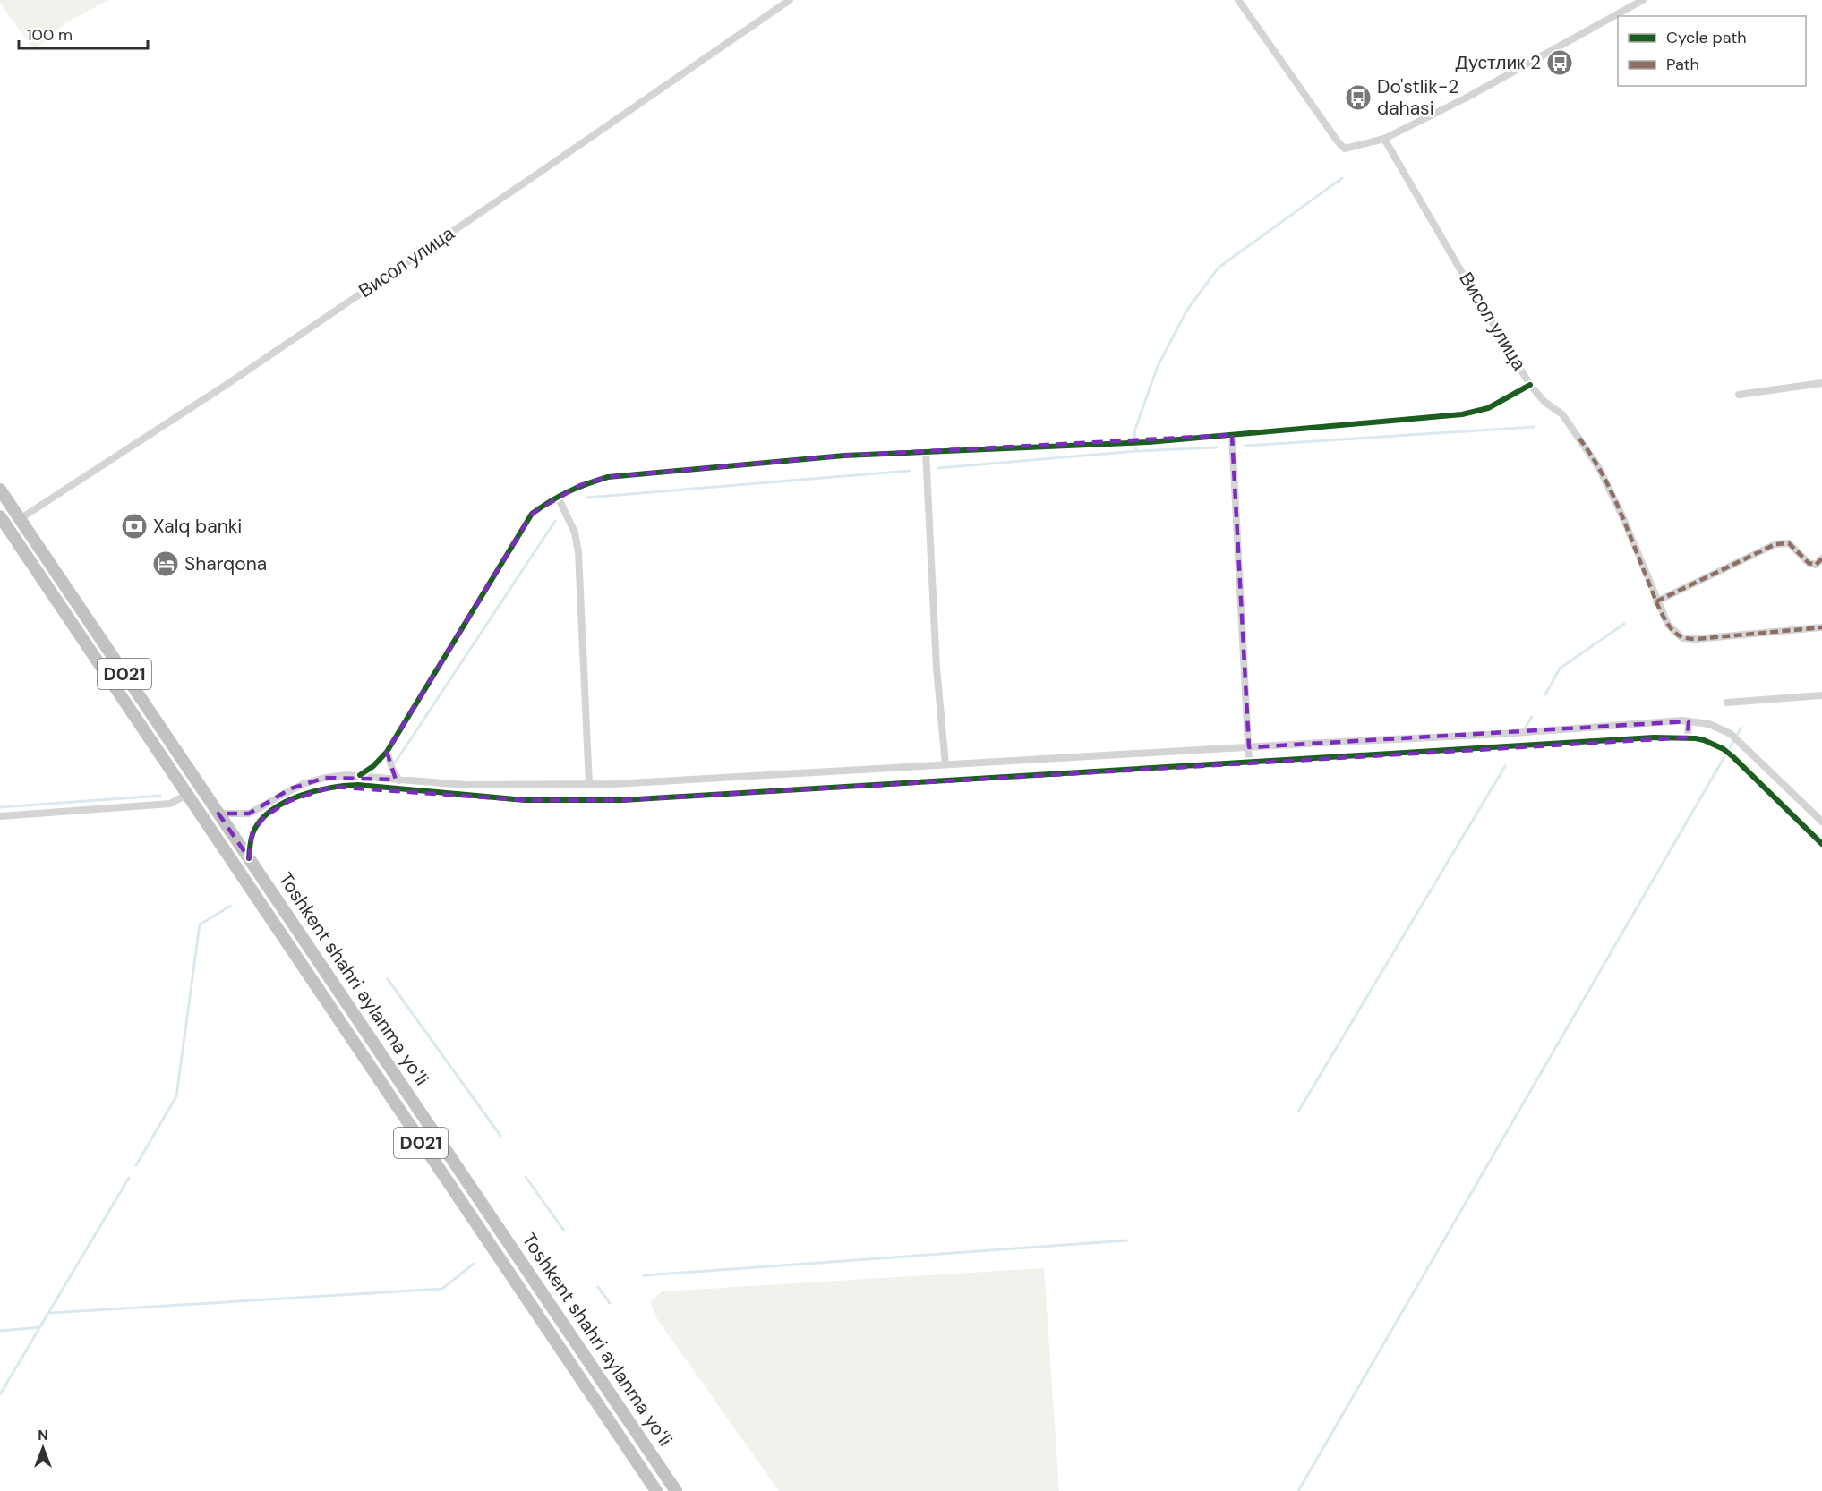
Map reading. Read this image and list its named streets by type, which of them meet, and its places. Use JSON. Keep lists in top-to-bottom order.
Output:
{
  "streets": {
    "highway": ["D021", "Toshkent shahri aylanma yoʻli"],
    "street": ["Висол улица"]
  },
  "crossings": [
    ["Висол улица", "Toshkent shahri aylanma yoʻli"]
  ],
  "places": {
    "bus stop": ["Дустлик 2", "Do'stlik-2 dahasi"],
    "bank": ["Xalq banki"],
    "hotel": ["Sharqona"]
  },
  "legend": ["Cycle path", "Path"],
  "scale_bar": "100 m",
  "north": "top"
}
